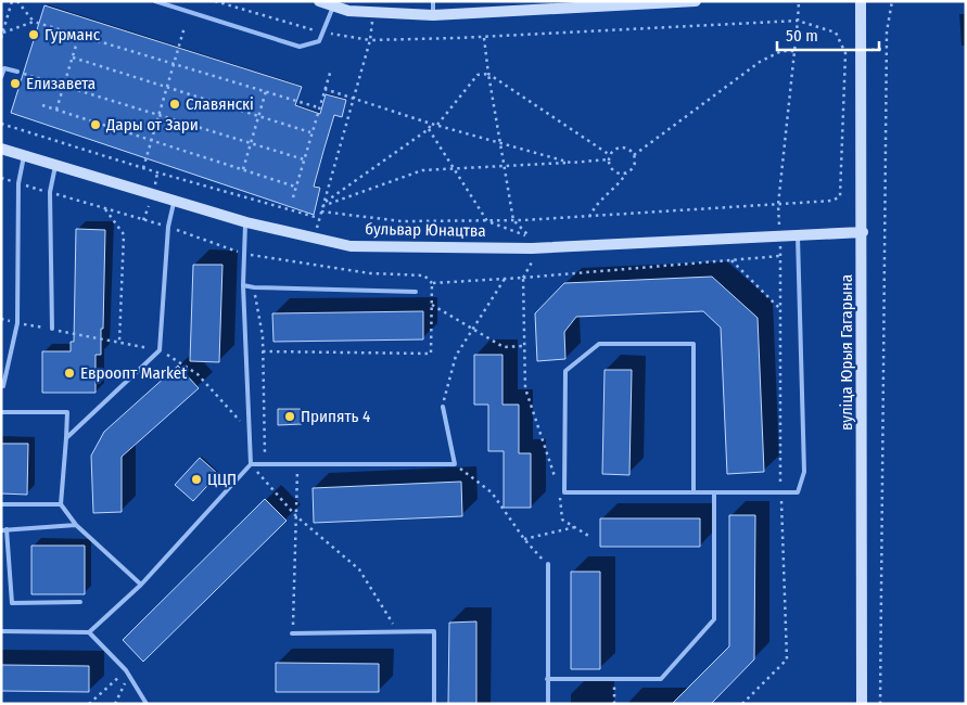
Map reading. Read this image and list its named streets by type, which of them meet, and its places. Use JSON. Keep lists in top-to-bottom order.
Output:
{
  "streets": {
    "main road": ["бульвар Юнацтва", "вуліца Юрыя Гагарына"]
  },
  "crossings": [
    ["бульвар Юнацтва", "вуліца Юрыя Гагарына"]
  ],
  "places": [
    "Гурманс",
    "Елизавета",
    "Славянскі",
    "Дары от Зари",
    "Евроопт Market",
    "Припять 4",
    "ЦЦП"
  ],
  "scale_bar": "50 m"
}
